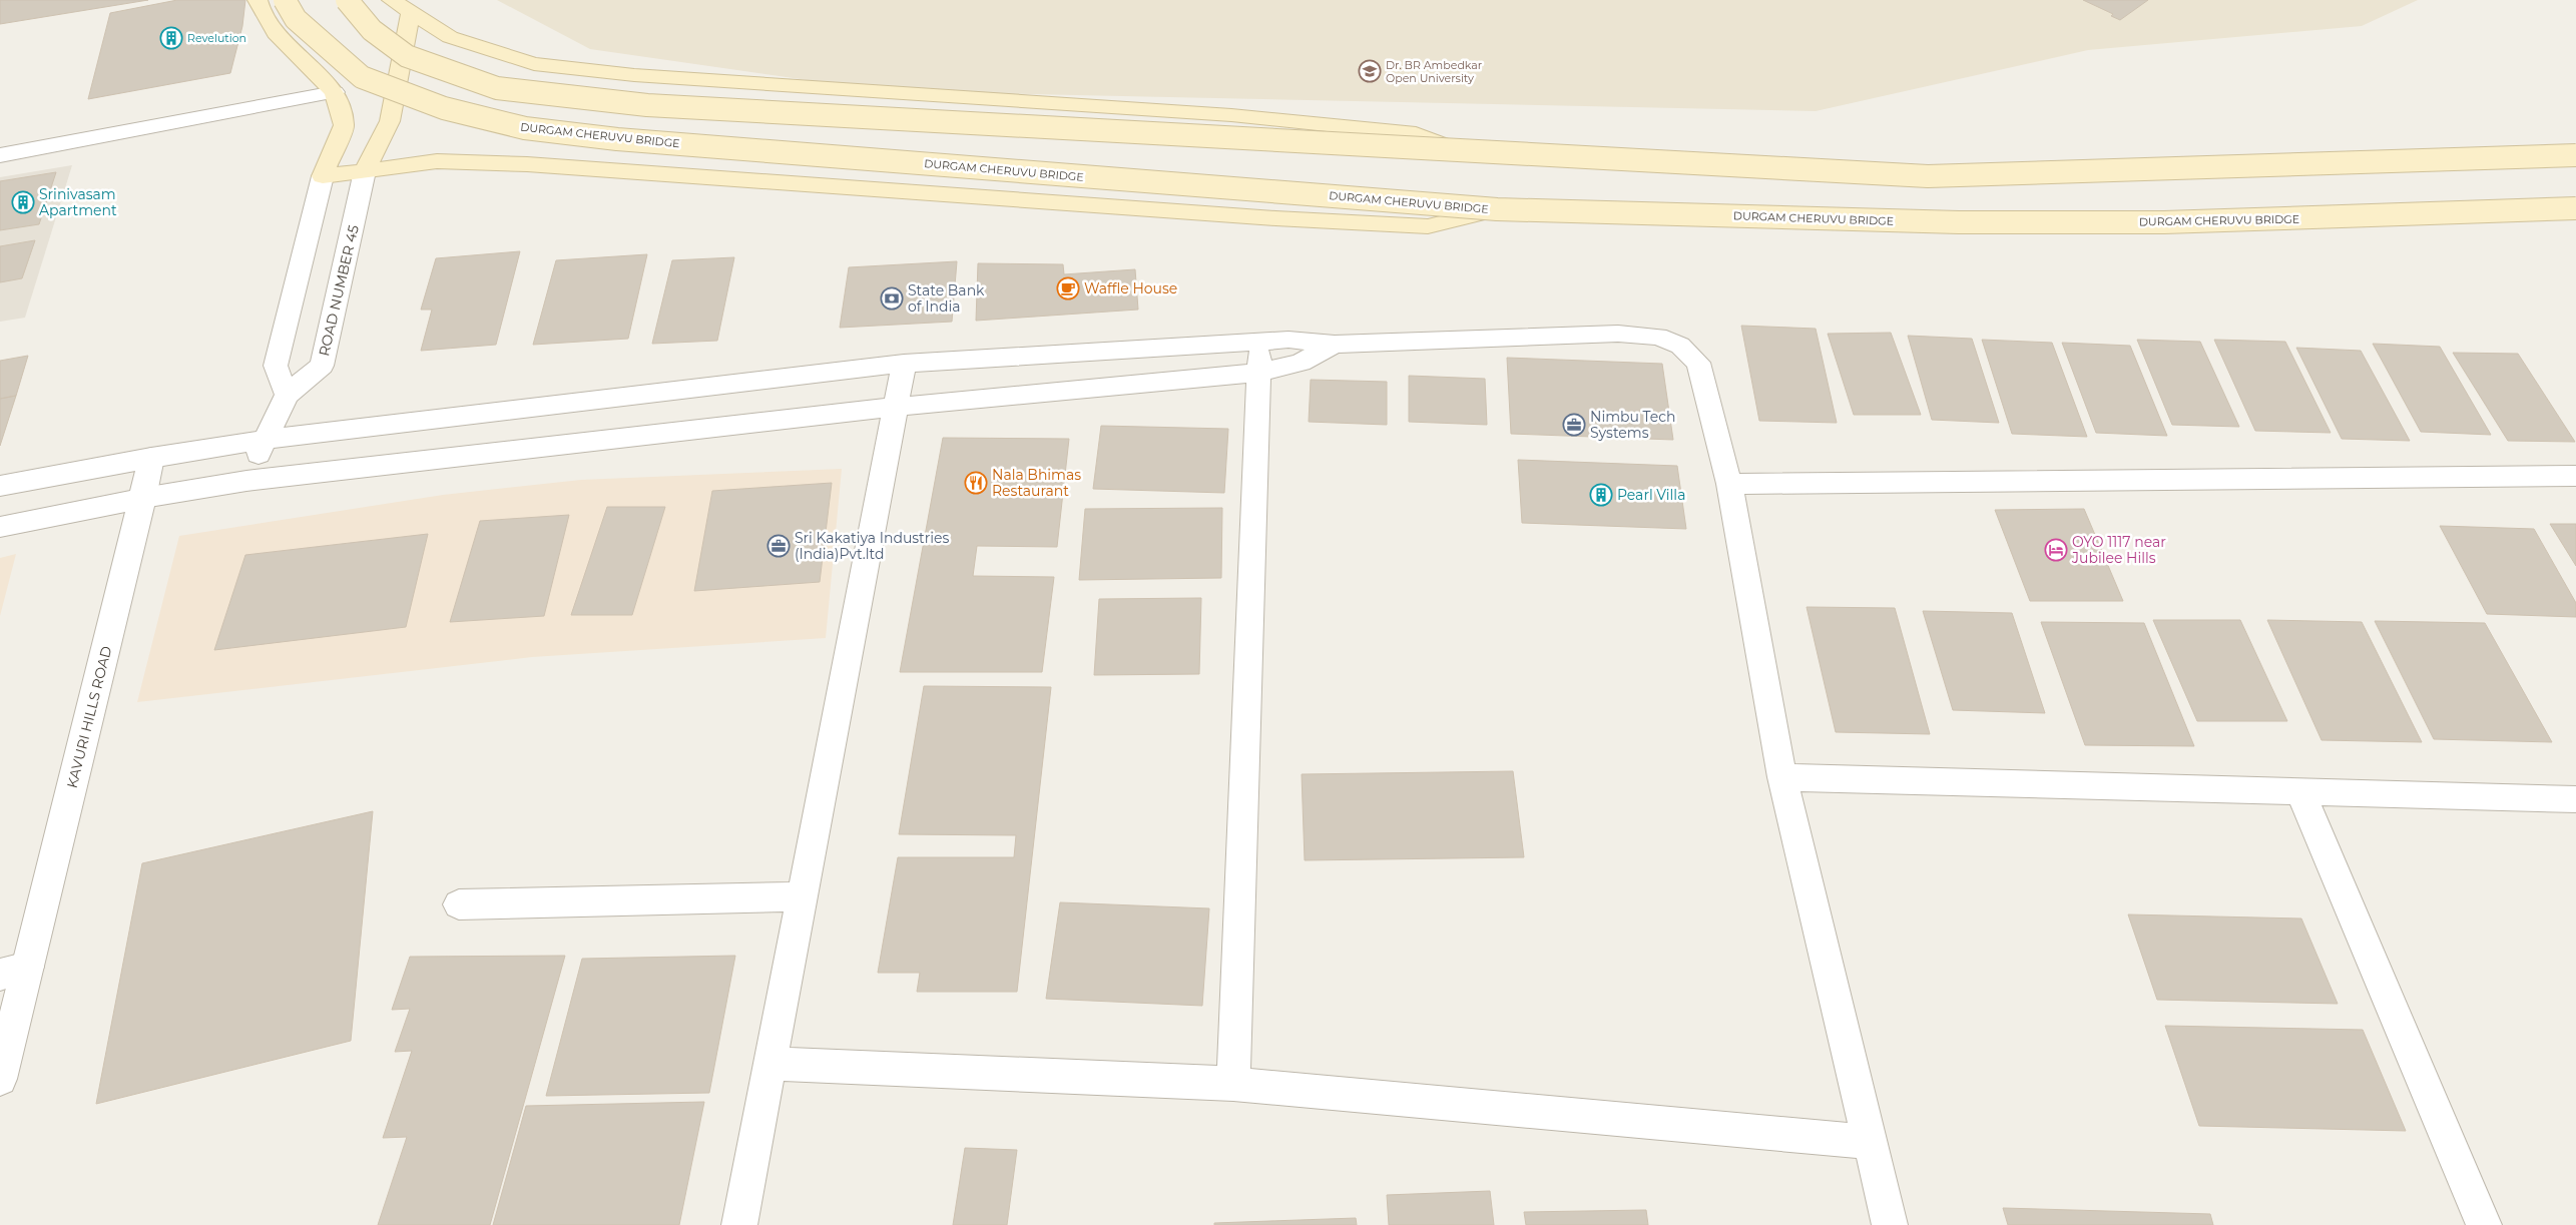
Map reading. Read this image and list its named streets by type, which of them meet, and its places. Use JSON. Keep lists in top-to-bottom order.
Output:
{
  "streets": {
    "main road": ["DURGAM CHERUVU BRIDGE"],
    "street": ["ROAD NUMBER 45", "KAVURI HILLS ROAD"]
  },
  "places": {
    "building": ["Revelution", "Srinivasam Apartment", "Pearl Villa"],
    "school or university": ["Dr. BR Ambedkar Open University"],
    "cafe": ["Waffle House"],
    "bank": ["State Bank of India"],
    "office": ["Nimbu Tech Systems", "Sri Kakatiya Industries (India)Pvt.ltd"],
    "restaurant": ["Nala Bhimas Restaurant"],
    "hotel": ["OYO 1117 near Jubilee Hills"]
  }
}
